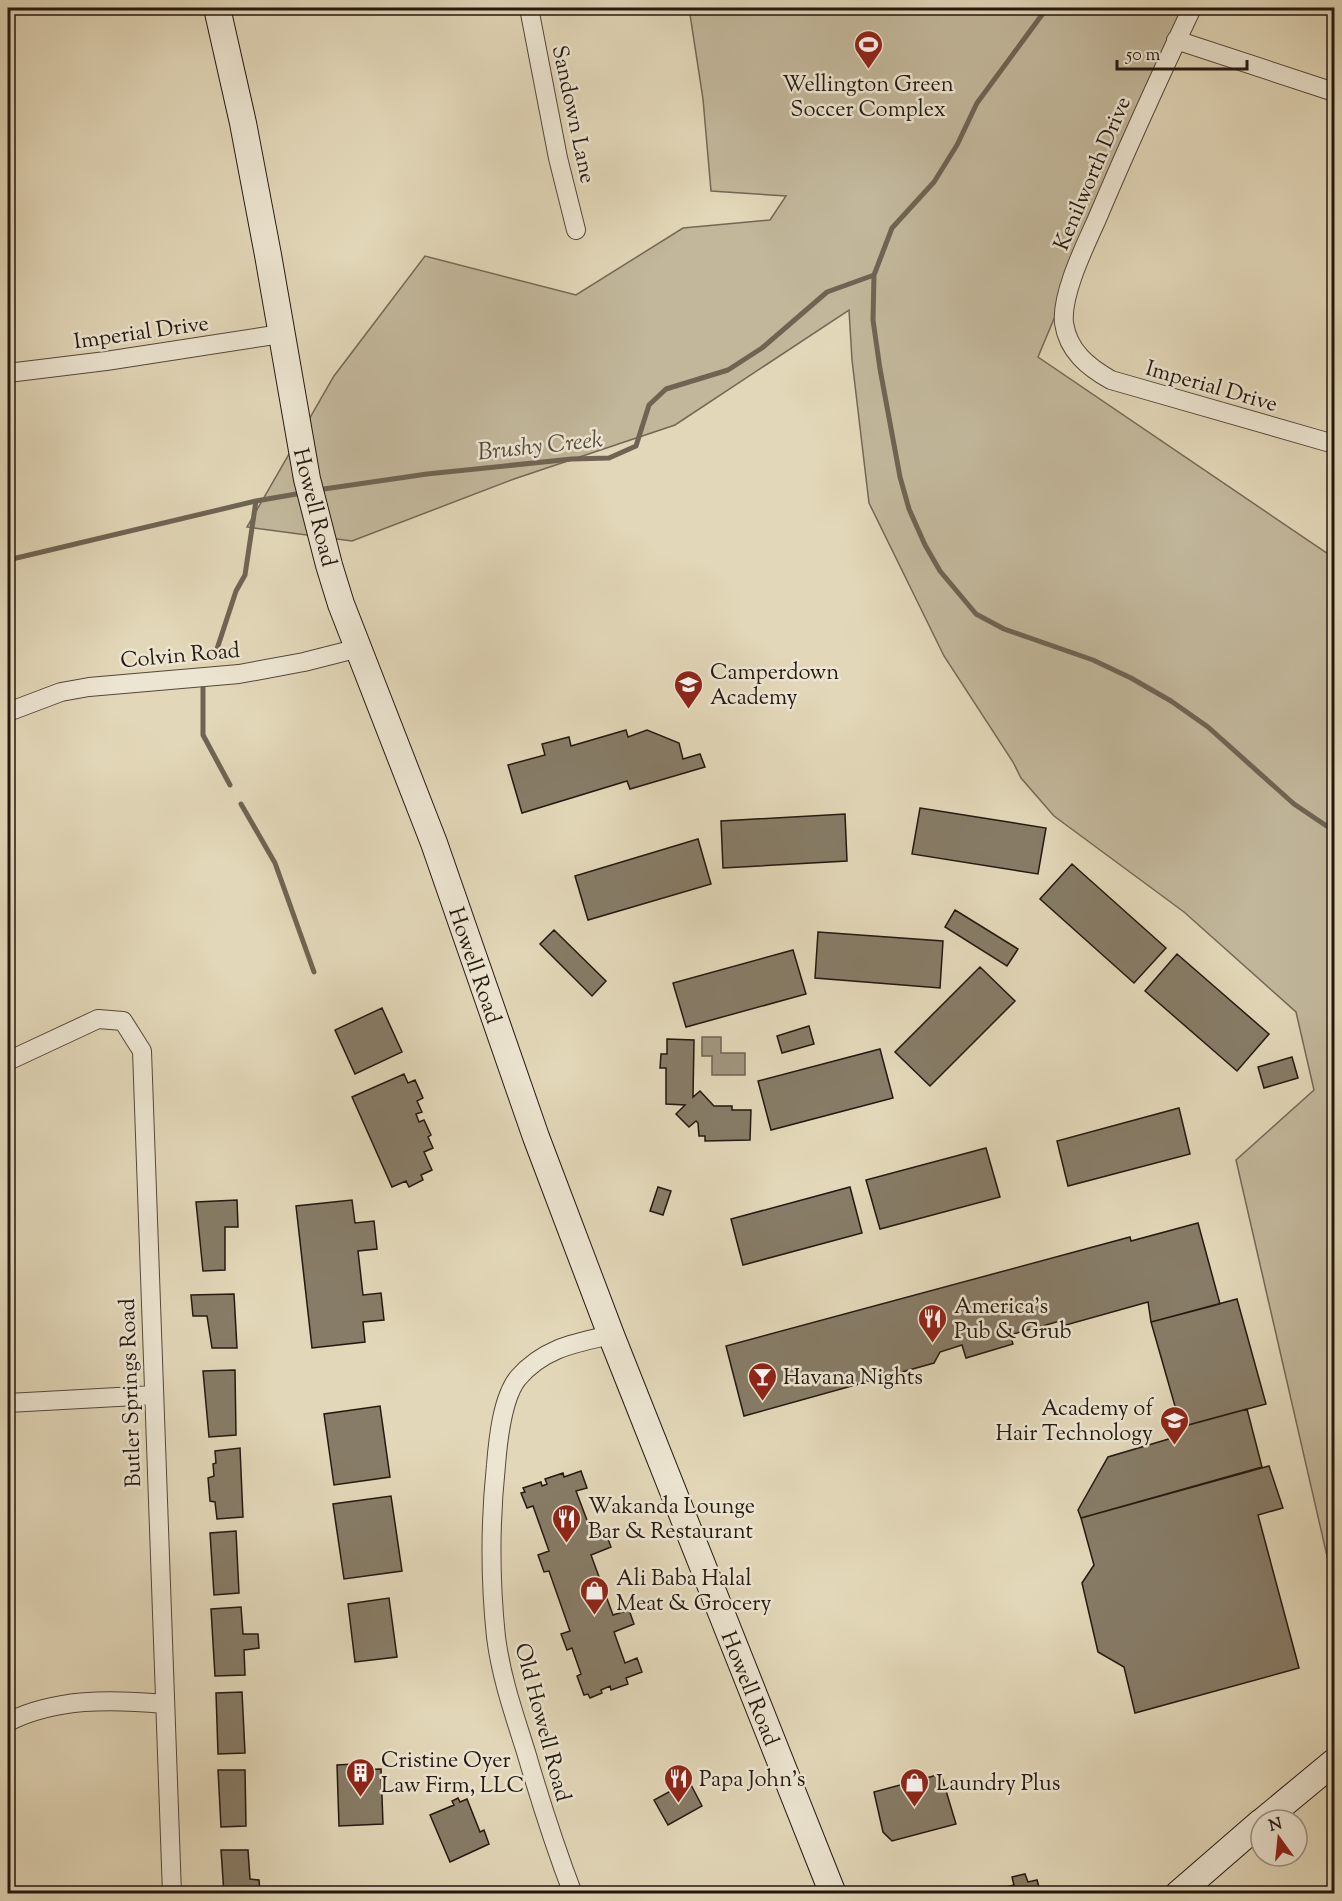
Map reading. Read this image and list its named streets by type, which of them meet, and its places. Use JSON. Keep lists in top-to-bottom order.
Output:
{
  "streets": {
    "main road": ["Howell Road"],
    "street": [
      "Sandown Lane",
      "Kenilworth Drive",
      "Imperial Drive",
      "Colvin Road",
      "Butler Springs Road",
      "Old Howell Road"
    ]
  },
  "crossings": [
    ["Kenilworth Drive", "Imperial Drive"],
    ["Imperial Drive", "Howell Road"],
    ["Howell Road", "Colvin Road"],
    ["Howell Road", "Old Howell Road"]
  ],
  "water": ["Brushy Creek"],
  "places": {
    "sports": ["Wellington Green Soccer Complex"],
    "school or university": ["Camperdown Academy", "Academy of Hair Technology"],
    "restaurant": ["America's Pub & Grub", "Wakanda Lounge Bar & Restaurant", "Papa John's"],
    "bar": ["Havana Nights"],
    "shop": ["Ali Baba Halal Meat & Grocery", "Laundry Plus"],
    "building": ["Cristine Oyer Law Firm, LLC"]
  },
  "scale_bar": "50 m",
  "north": "top"
}
